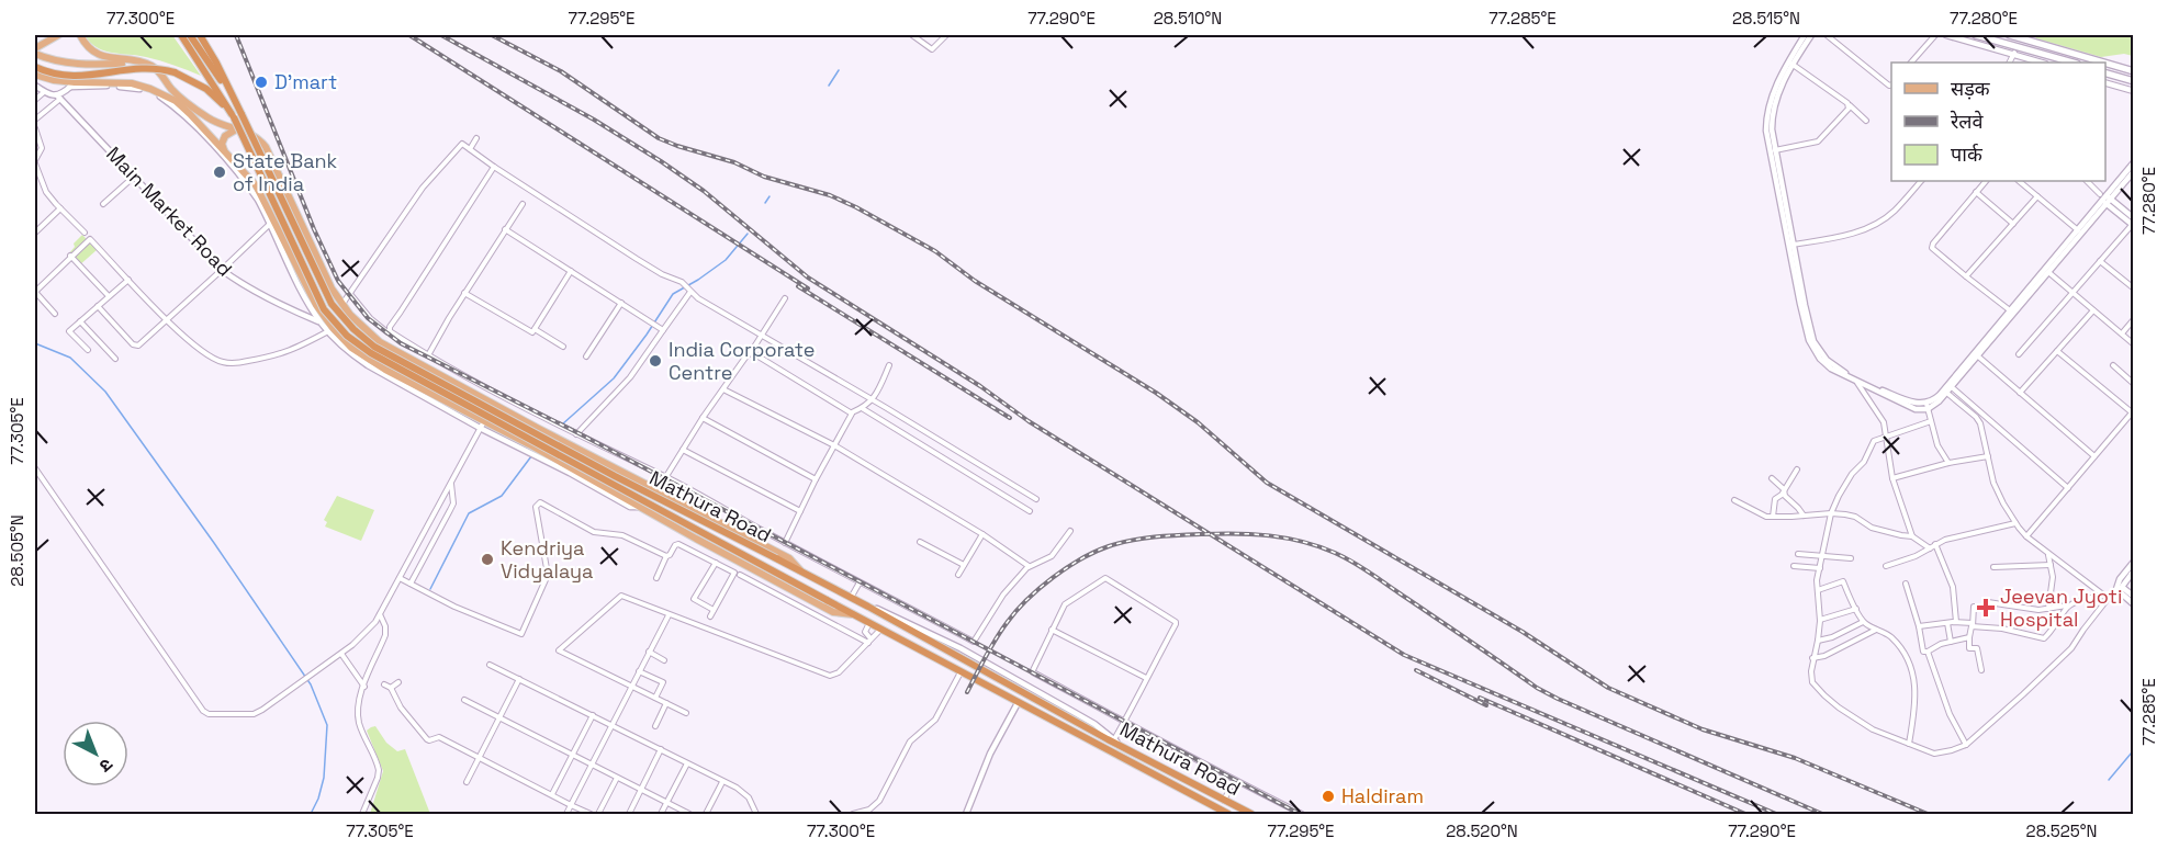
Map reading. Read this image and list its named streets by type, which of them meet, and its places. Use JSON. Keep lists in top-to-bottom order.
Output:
{
  "streets": {
    "highway": ["Mathura Road"],
    "street": ["Main Market Road"]
  },
  "crossings": [
    ["Main Market Road", "Mathura Road"]
  ],
  "places": {
    "other": [
      "D'mart",
      "State Bank of India",
      "India Corporate Centre",
      "Kendriya Vidyalaya",
      "Haldiram"
    ],
    "health": ["Jeevan Jyoti Hospital"]
  },
  "legend": ["सड़क", "रेलवे", "पार्क"],
  "north": "bottom right",
  "coordinates": [
    "77.300°E",
    "77.295°E",
    "77.290°E",
    "28.510°N",
    "77.285°E",
    "28.515°N",
    "77.280°E",
    "77.305°E",
    "28.505°N",
    "28.520°N",
    "28.525°N"
  ]
}
